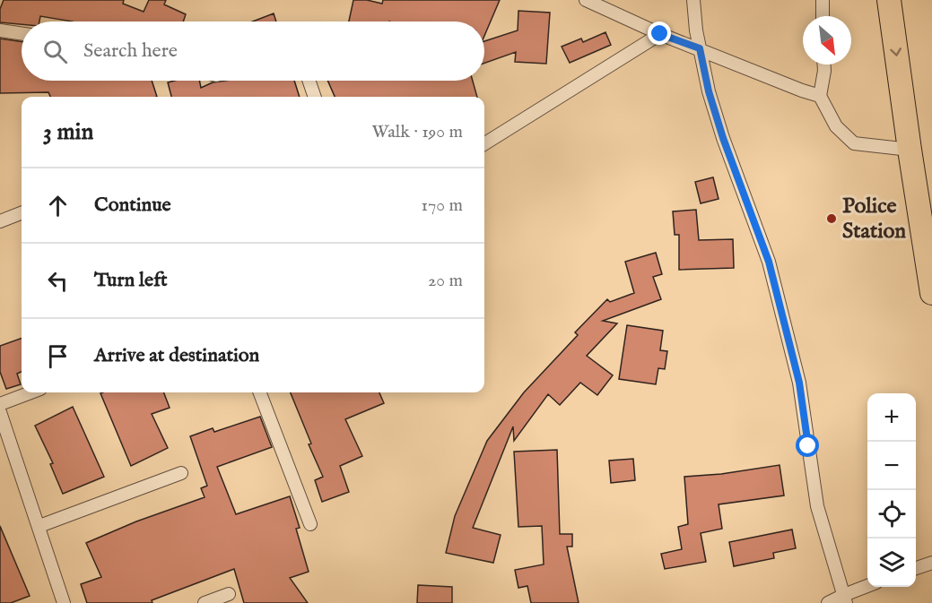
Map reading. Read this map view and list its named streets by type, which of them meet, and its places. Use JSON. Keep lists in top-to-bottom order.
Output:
{
  "places": ["Police Station"],
  "north": "bottom right",
  "page": {
    "search": "Search here",
    "heading": ["3 min", "Walk · 190 m"],
    "list": [
      ["Continue", "170 m"],
      ["Turn left", "20 m"],
      "Arrive at destination"
    ],
    "map_buttons": ["+", "−"]
  }
}
